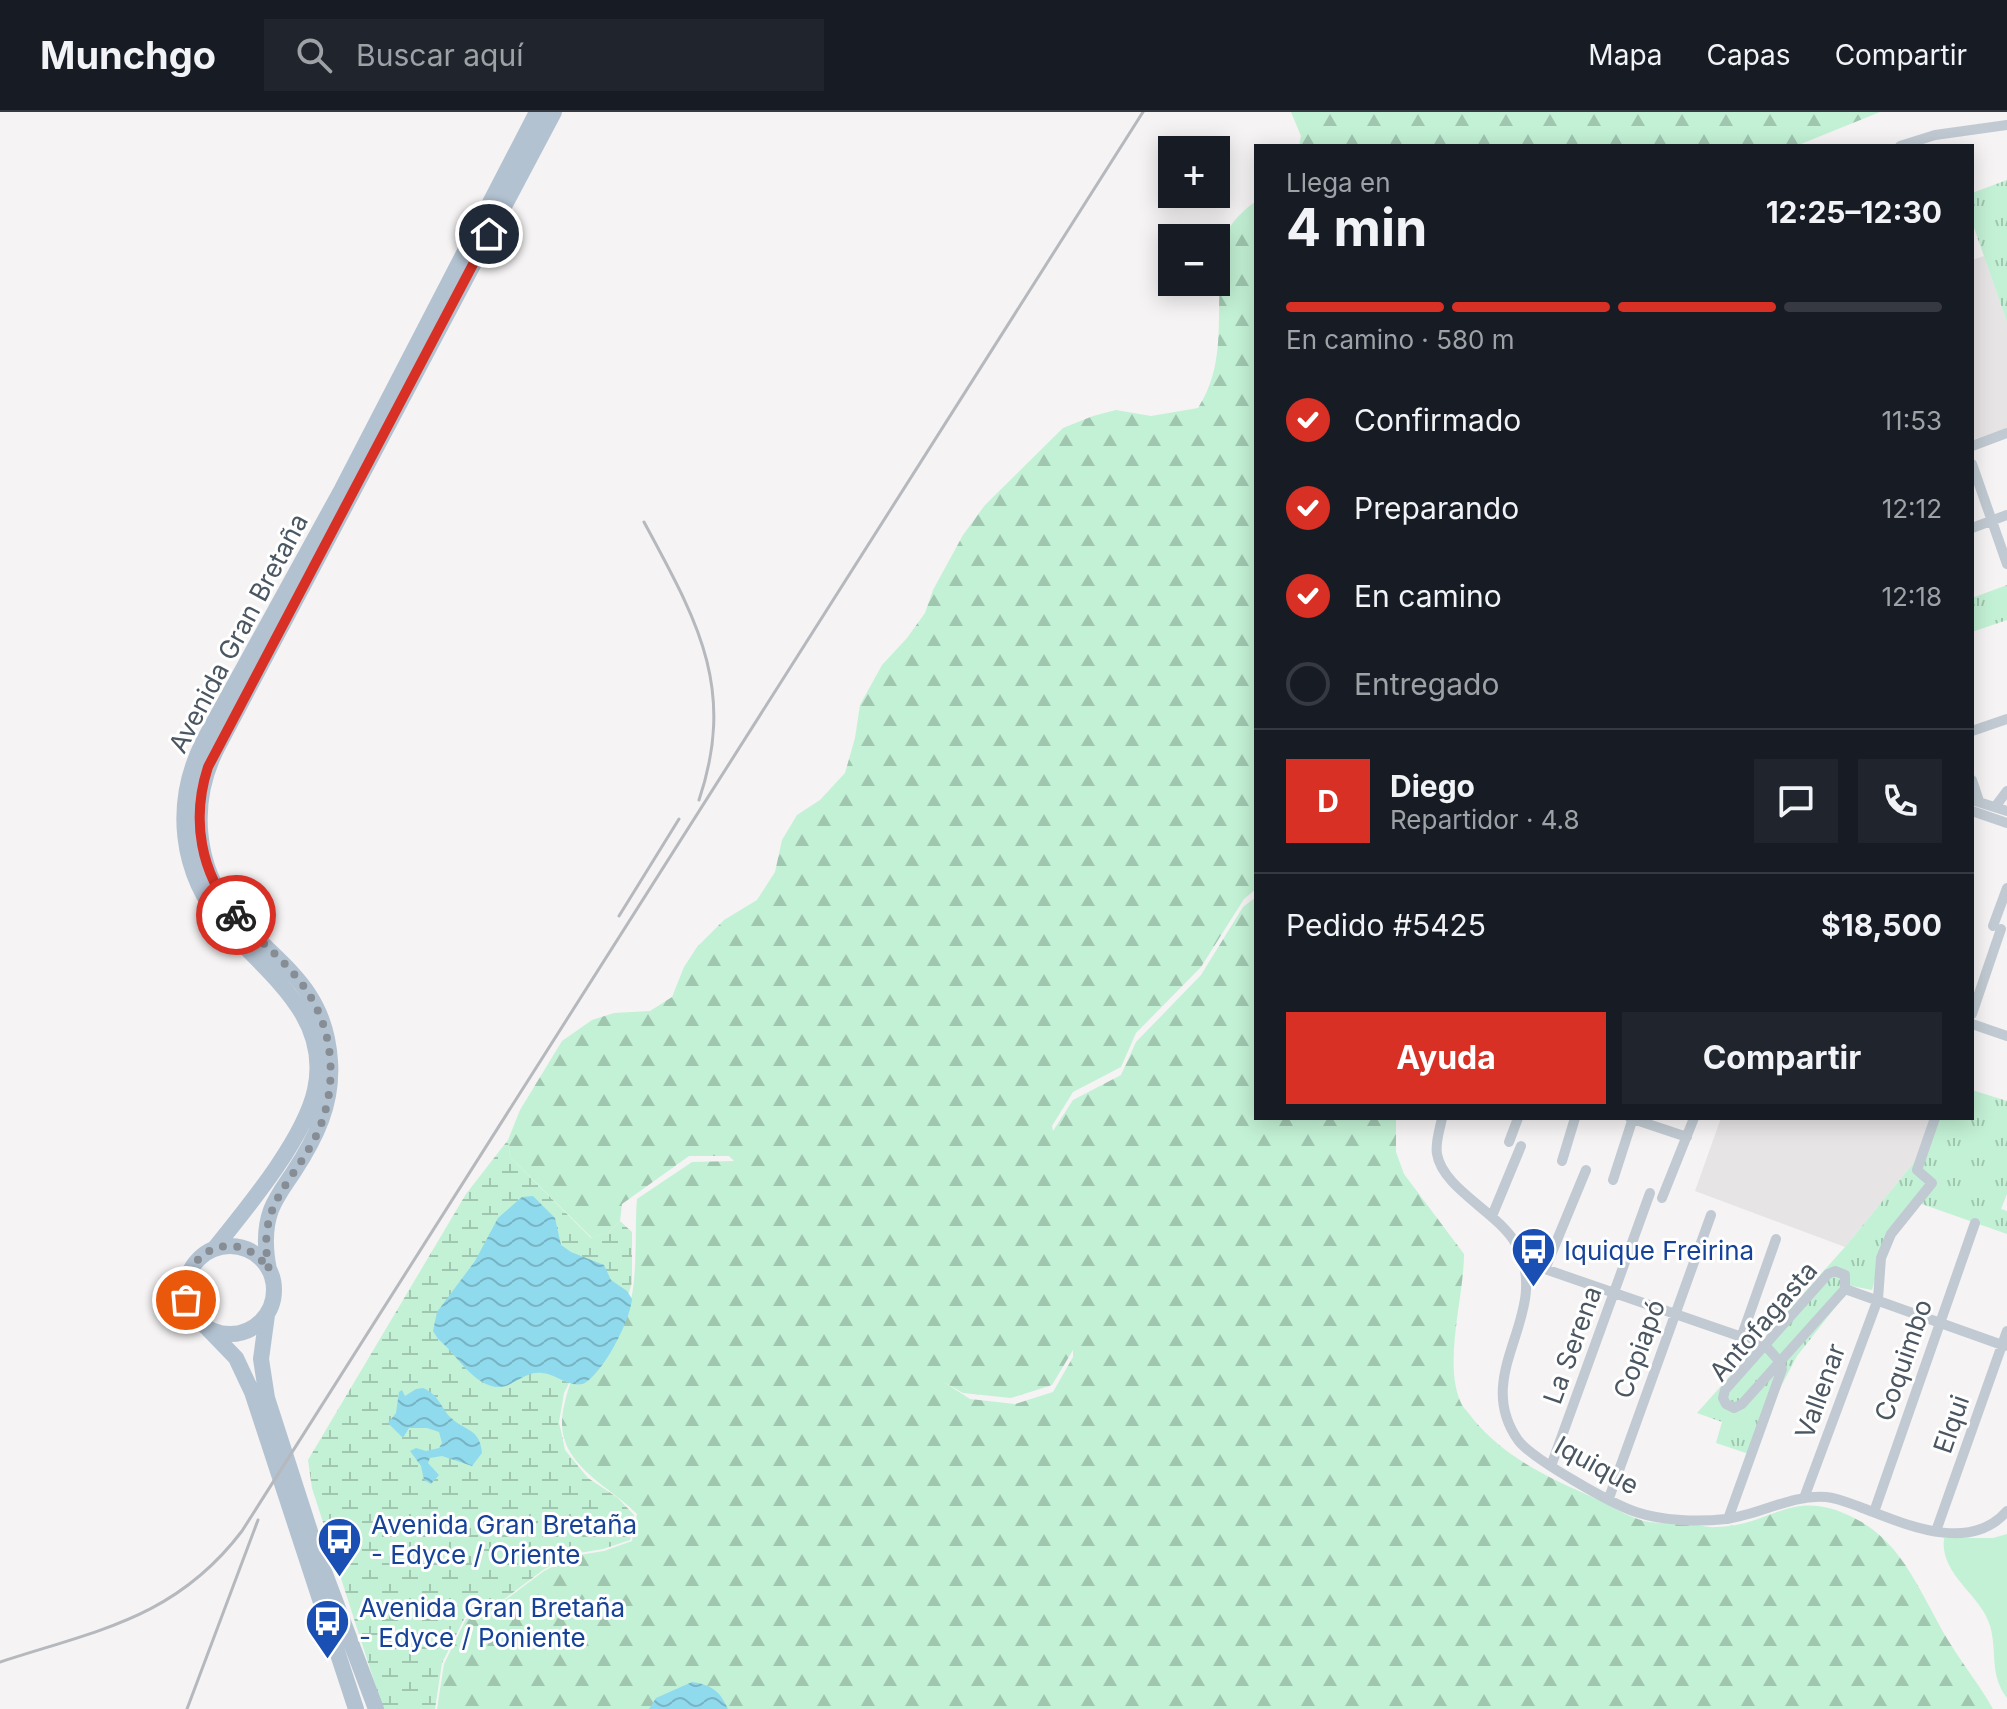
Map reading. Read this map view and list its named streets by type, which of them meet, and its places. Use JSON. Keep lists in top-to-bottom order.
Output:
{
  "streets": {
    "main road": ["Avenida Gran Bretaña"],
    "street": [
      "Antofagasta",
      "La Serena",
      "Copiapó",
      "Coquimbo",
      "Vallenar",
      "Elqui",
      "Iquique"
    ]
  },
  "crossings": [
    ["La Serena", "Iquique"],
    ["Copiapó", "Iquique"],
    ["Coquimbo", "Iquique"],
    ["Vallenar", "Iquique"],
    ["Elqui", "Iquique"]
  ],
  "places": {
    "bus stop": ["Iquique Freirina", "Avenida Gran Bretaña - Edyce / Oriente", "Avenida Gran Bretaña - Edyce / Poniente"]
  },
  "page": {
    "header": "Munchgo",
    "search": "Buscar aquí",
    "nav": ["Mapa", "Capas", "Compartir"],
    "map_buttons": ["+", "−"],
    "heading": ["4 min", "Llega en", "12:25–12:30"],
    "panel": [
      "Diego",
      "Repartidor · 4.8",
      "Pedido #5425",
      "$18,500"
    ],
    "bar": "En camino · 580 m",
    "list": [
      ["Confirmado", "11:53"],
      ["Preparando", "12:12"],
      ["En camino", "12:18"],
      "Entregado"
    ],
    "round": "D",
    "buttons": ["Ayuda", "Compartir"]
  }
}
